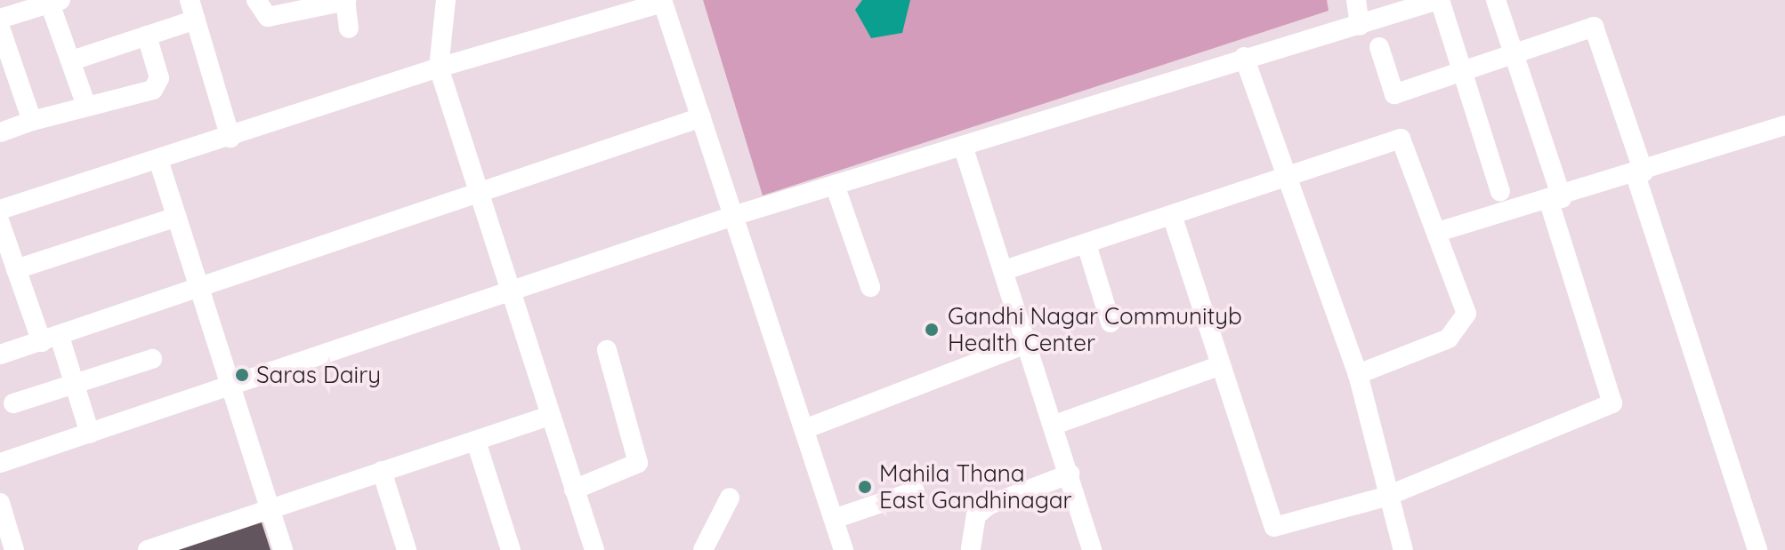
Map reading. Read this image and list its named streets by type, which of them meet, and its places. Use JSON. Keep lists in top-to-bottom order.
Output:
{
  "places": ["Gandhi Nagar Communityb Health Center", "Saras Dairy", "Mahila Thana East Gandhinagar"]
}
